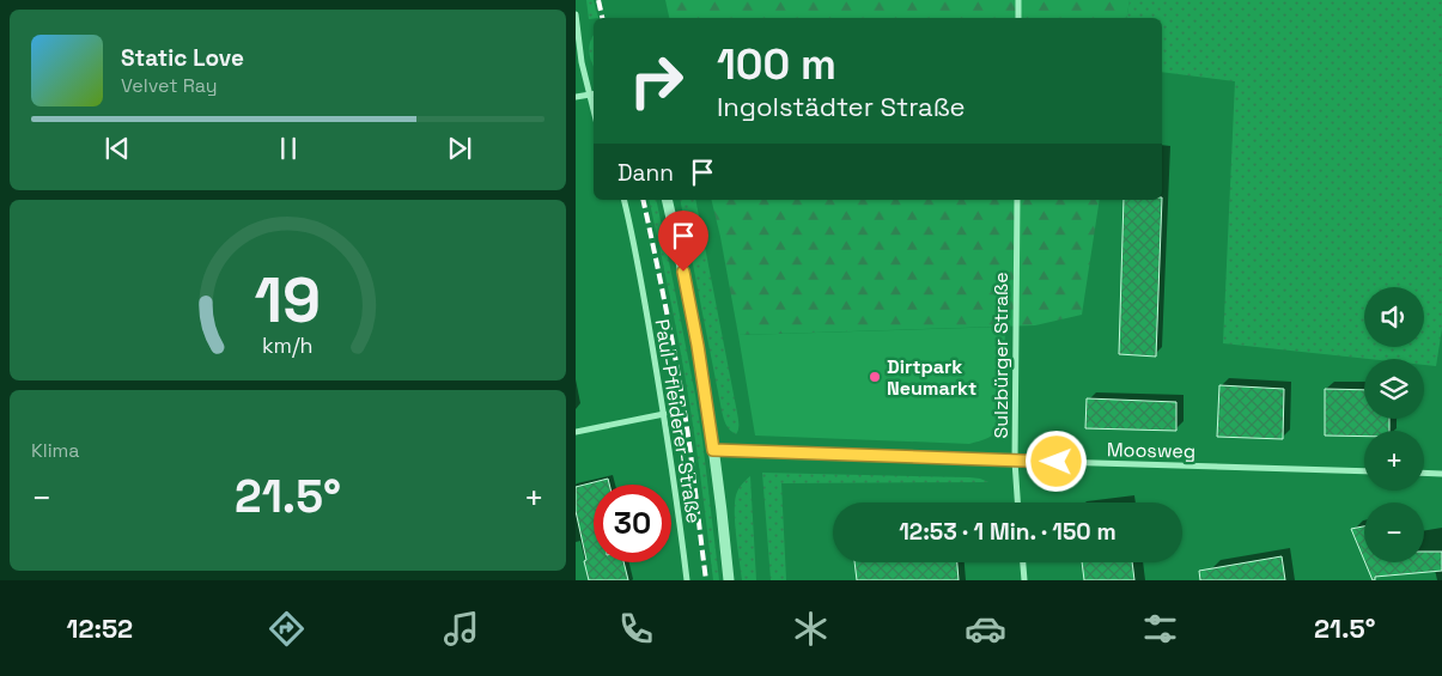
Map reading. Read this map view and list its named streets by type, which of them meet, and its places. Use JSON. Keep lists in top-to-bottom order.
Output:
{
  "streets": {
    "street": ["Sulzbürger Straße", "Paul-Pfleiderer-Straße", "Moosweg"]
  },
  "crossings": [
    ["Sulzbürger Straße", "Moosweg"]
  ],
  "places": ["Dirtpark Neumarkt"],
  "page": {
    "turn": ["100 m", "Ingolstädter Straße"],
    "song": ["Static Love", "Velvet Ray"],
    "then": "Dann",
    "map_buttons": ["+", "−"],
    "tile": "Klima",
    "heat": ["−", "21.5°", "+"],
    "limit": "30",
    "trip": "12:53 · 1 Min. · 150 m",
    "tabs": ["12:52", "21.5°"],
    "gauge": ["19", "km/h"]
  }
}
